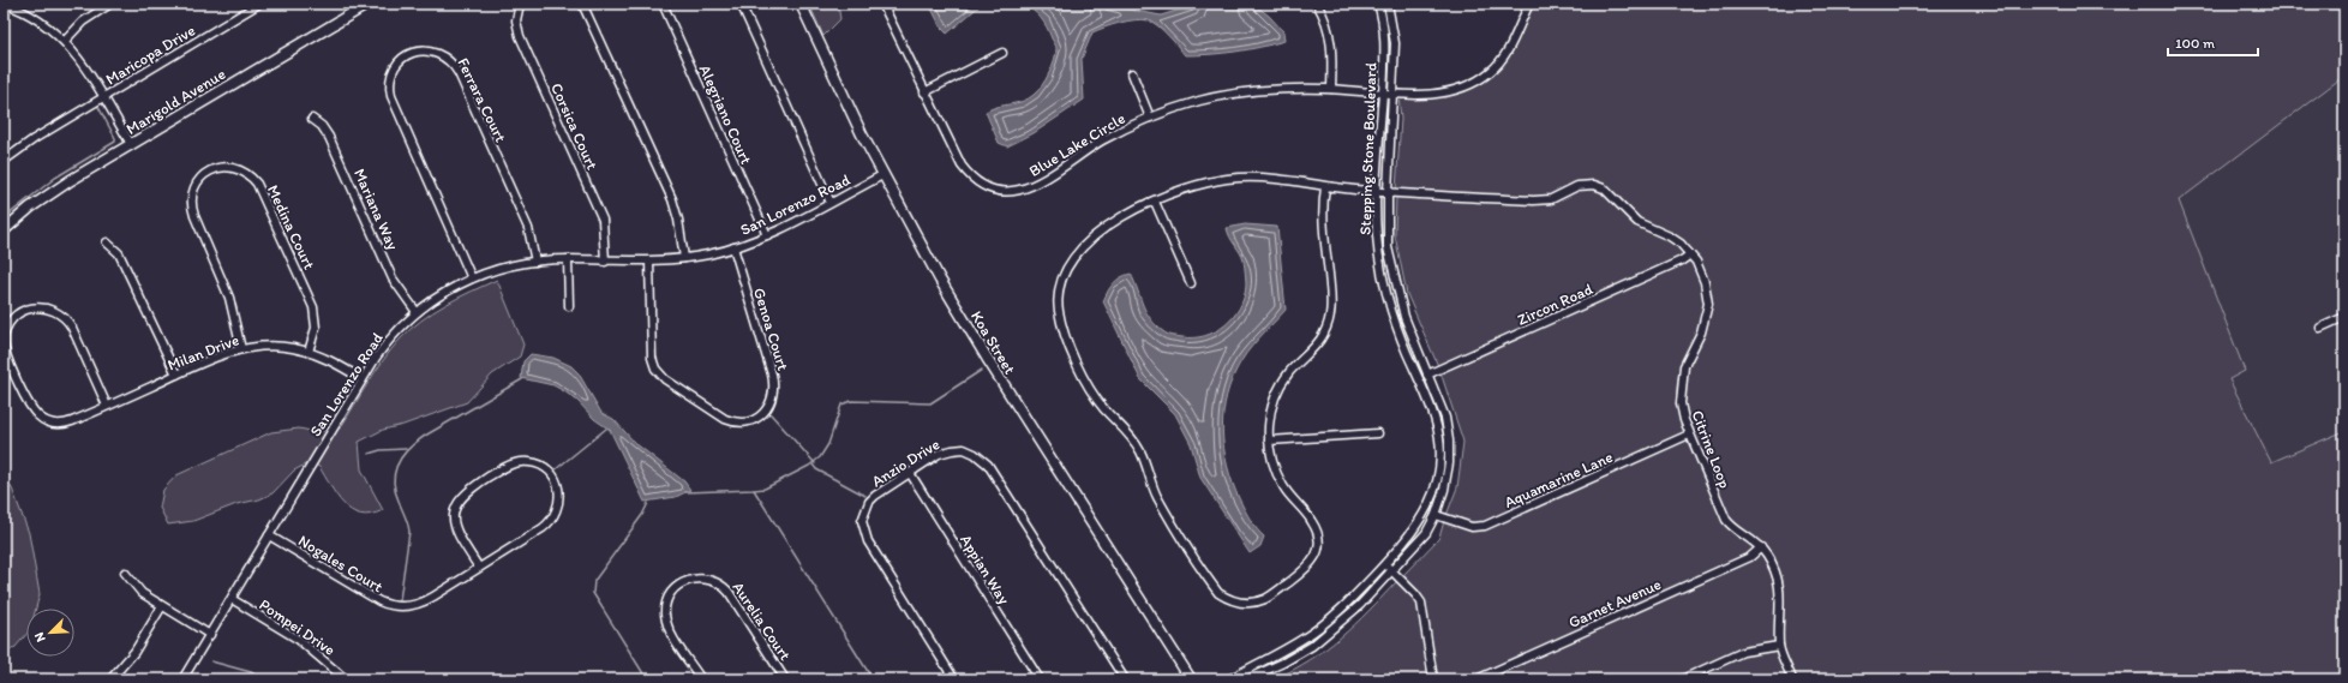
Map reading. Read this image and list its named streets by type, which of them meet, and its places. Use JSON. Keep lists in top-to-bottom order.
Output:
{
  "streets": {
    "main road": ["Marigold Avenue", "Koa Street"],
    "street": [
      "Maricopa Drive",
      "Ferrara Court",
      "Alegriano Court",
      "Corsica Court",
      "Blue Lake Circle",
      "Stepping Stone Boulevard",
      "San Lorenzo Road",
      "Mariana Way",
      "Medina Court",
      "Zircon Road",
      "Genoa Court",
      "Milan Drive",
      "Citrine Loop",
      "Anzio Drive",
      "Aquamarine Lane",
      "Nogales Court",
      "Appian Way",
      "Garnet Avenue",
      "Aurelia Court",
      "Pompei Drive"
    ]
  },
  "crossings": [
    ["Ferrara Court", "San Lorenzo Road"],
    ["Alegriano Court", "San Lorenzo Road"],
    ["Corsica Court", "San Lorenzo Road"],
    ["Blue Lake Circle", "Stepping Stone Boulevard"],
    ["Stepping Stone Boulevard", "Zircon Road"],
    ["Stepping Stone Boulevard", "Citrine Loop"],
    ["Stepping Stone Boulevard", "Aquamarine Lane"],
    ["San Lorenzo Road", "Mariana Way"],
    ["San Lorenzo Road", "Genoa Court"],
    ["San Lorenzo Road", "Koa Street"],
    ["San Lorenzo Road", "Milan Drive"],
    ["San Lorenzo Road", "Nogales Court"],
    ["San Lorenzo Road", "Pompei Drive"],
    ["Medina Court", "Milan Drive"],
    ["Zircon Road", "Citrine Loop"],
    ["Citrine Loop", "Aquamarine Lane"],
    ["Citrine Loop", "Garnet Avenue"],
    ["Anzio Drive", "Appian Way"]
  ],
  "scale_bar": "100 m",
  "north": "bottom left"
}
